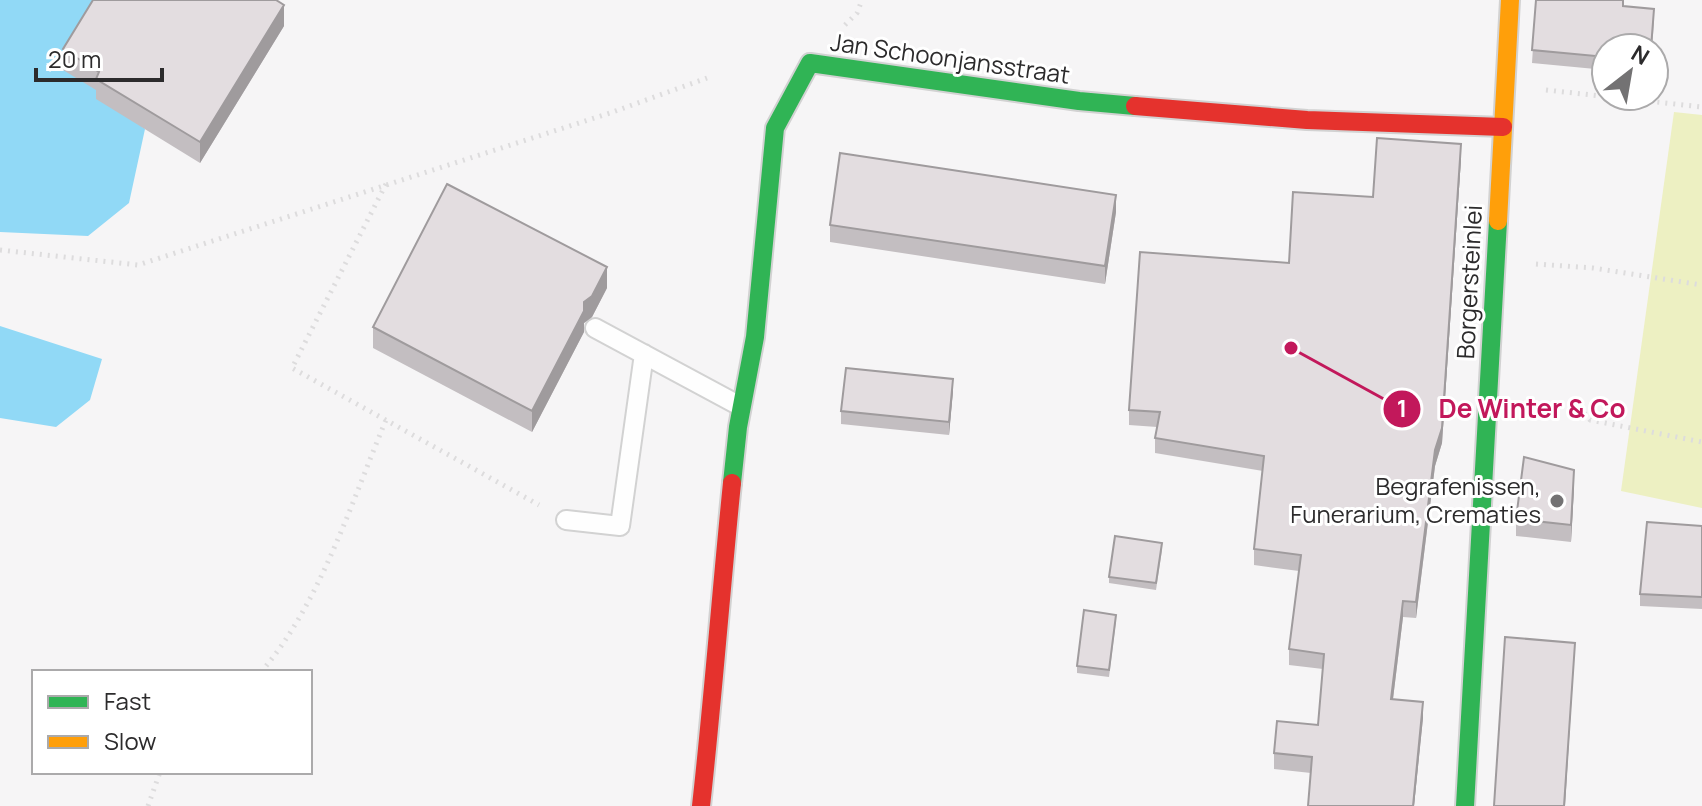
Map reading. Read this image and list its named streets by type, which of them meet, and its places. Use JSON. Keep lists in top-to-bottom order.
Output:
{
  "streets": {
    "street": ["Jan Schoonjansstraat", "Borgersteinlei"]
  },
  "crossings": [
    ["Jan Schoonjansstraat", "Borgersteinlei"]
  ],
  "places": ["De Winter & Co", "Begrafenissen, Funerarium, Crematies"],
  "legend": ["Fast", "Slow"],
  "scale_bar": "20 m",
  "north": "top right"
}
